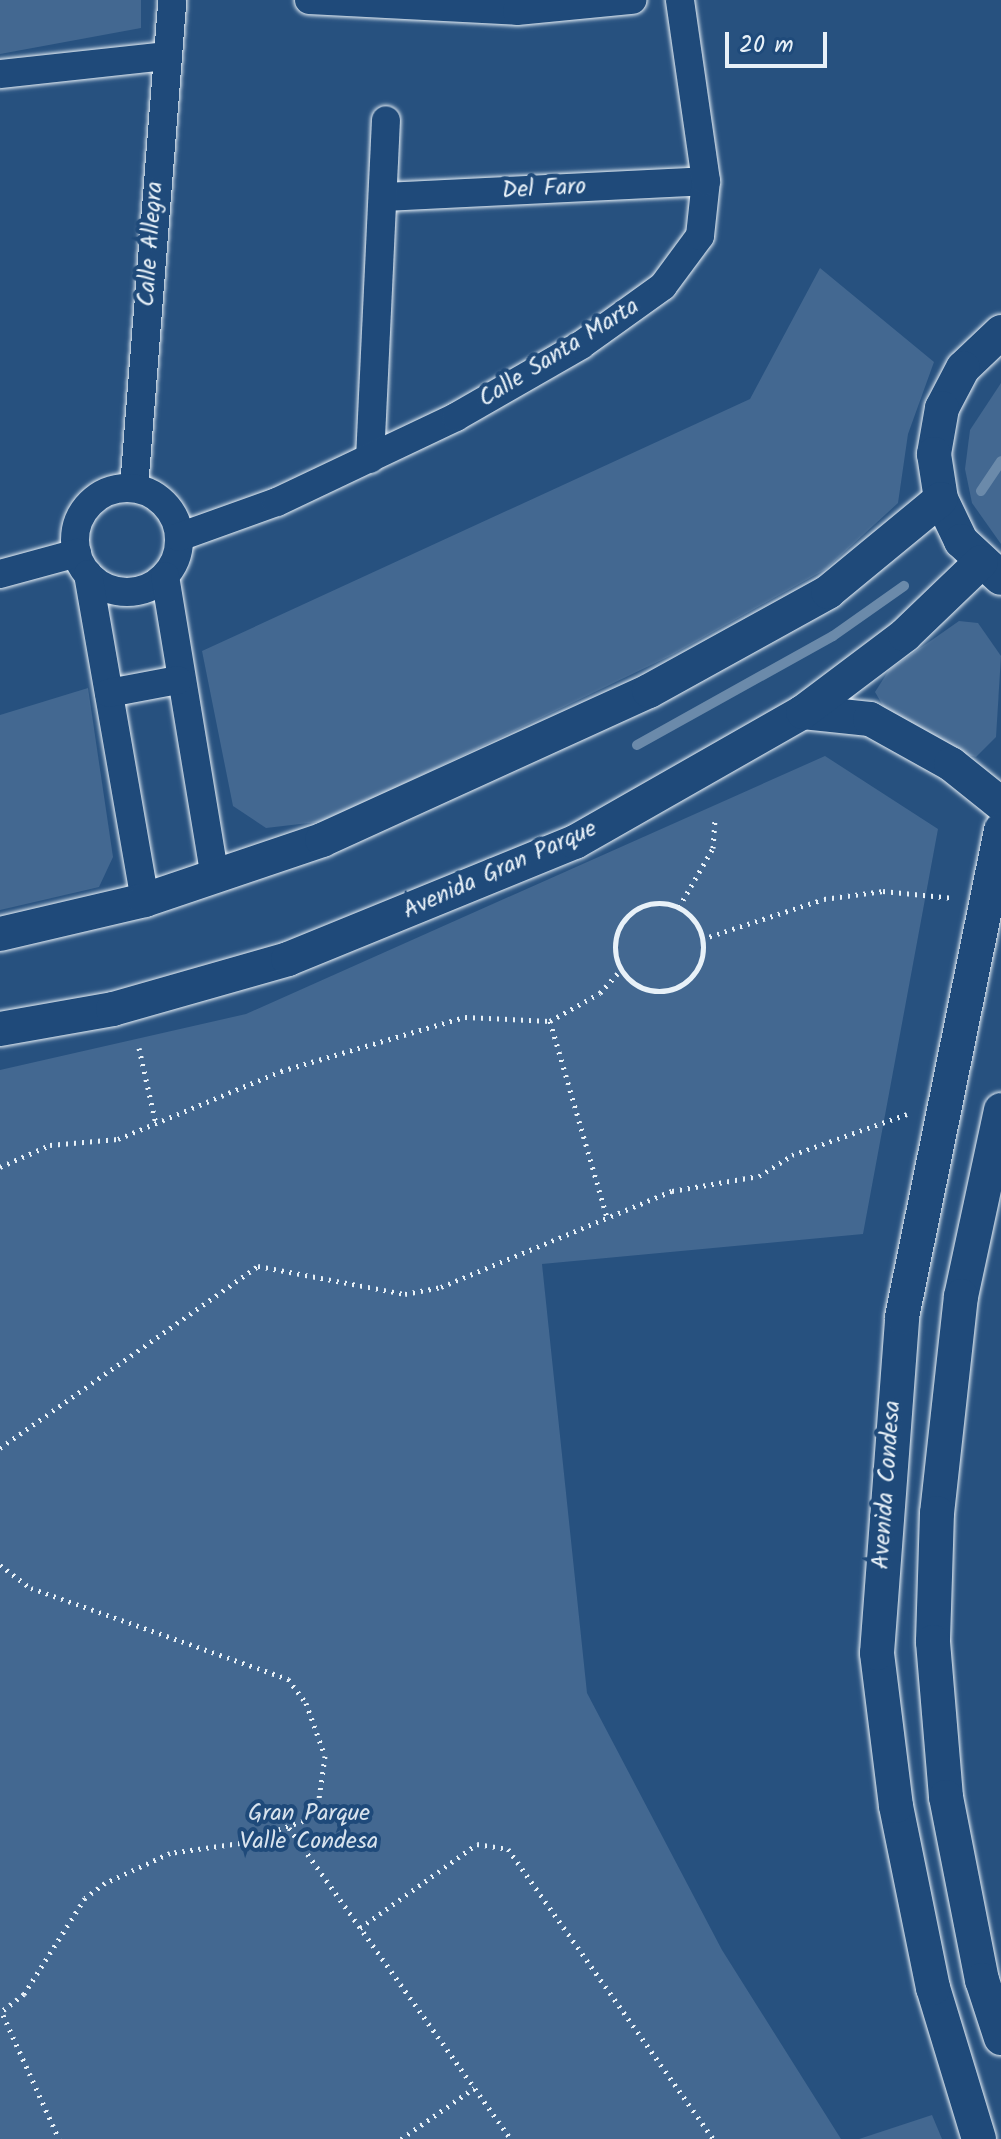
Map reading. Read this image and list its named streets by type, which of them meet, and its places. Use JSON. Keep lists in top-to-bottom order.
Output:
{
  "streets": {
    "street": [
      "Del Faro",
      "Calle Allegra",
      "Calle Santa Marta",
      "Avenida Gran Parque",
      "Avenida Condesa"
    ]
  },
  "crossings": [
    ["Del Faro", "Calle Santa Marta"],
    ["Calle Allegra", "Calle Santa Marta"]
  ],
  "parks": ["Gran Parque Valle Condesa"],
  "scale_bar": "20 m"
}
